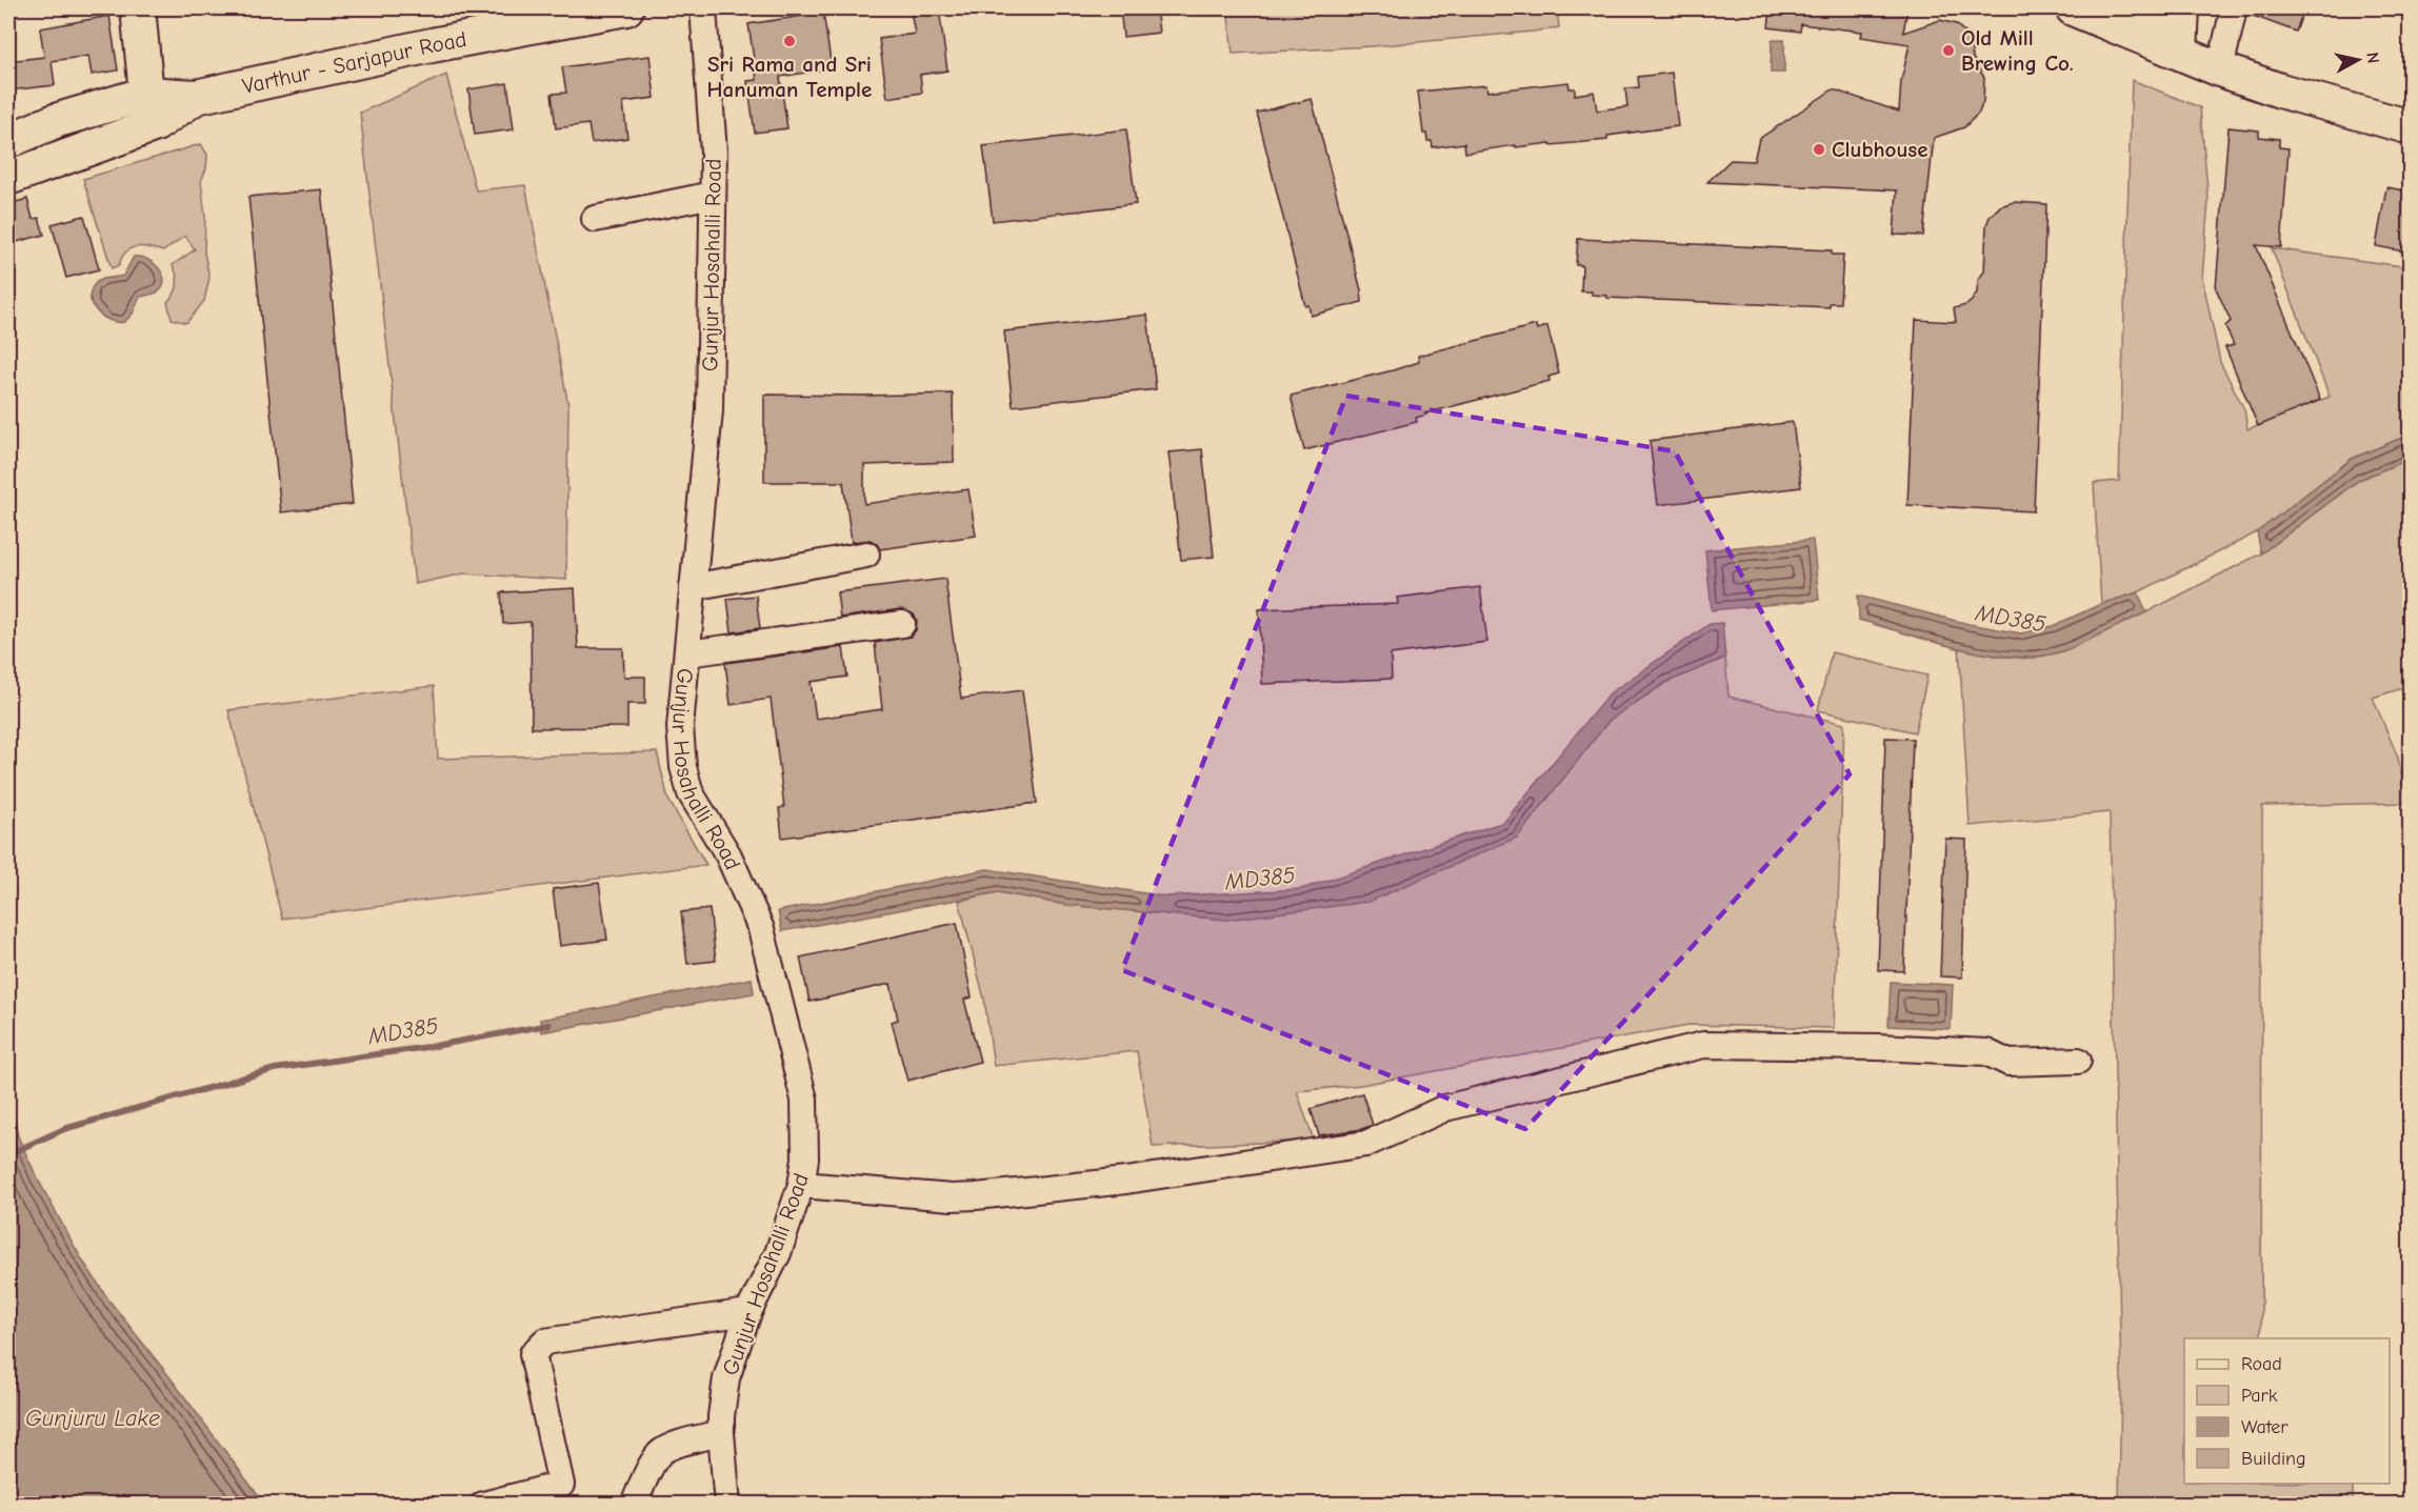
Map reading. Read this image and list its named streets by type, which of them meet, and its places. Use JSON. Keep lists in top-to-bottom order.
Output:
{
  "streets": {
    "main road": ["Varthur - Sarjapur Road"],
    "street": ["Gunjur Hosahalli Road"]
  },
  "water": ["MD385", "Gunjuru Lake"],
  "places": ["Sri Rama and Sri Hanuman Temple", "Old Mill Brewing Co.", "Clubhouse"],
  "legend": [
    "Road",
    "Park",
    "Water",
    "Building"
  ],
  "north": "right"
}
